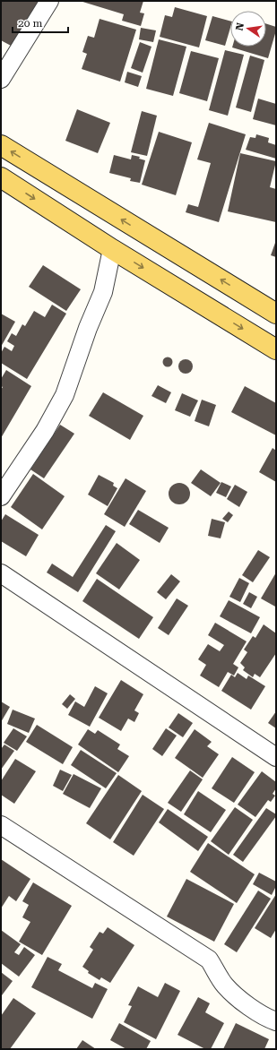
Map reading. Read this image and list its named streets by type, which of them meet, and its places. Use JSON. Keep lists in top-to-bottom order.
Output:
{
  "scale_bar": "20 m",
  "north": "left"
}
